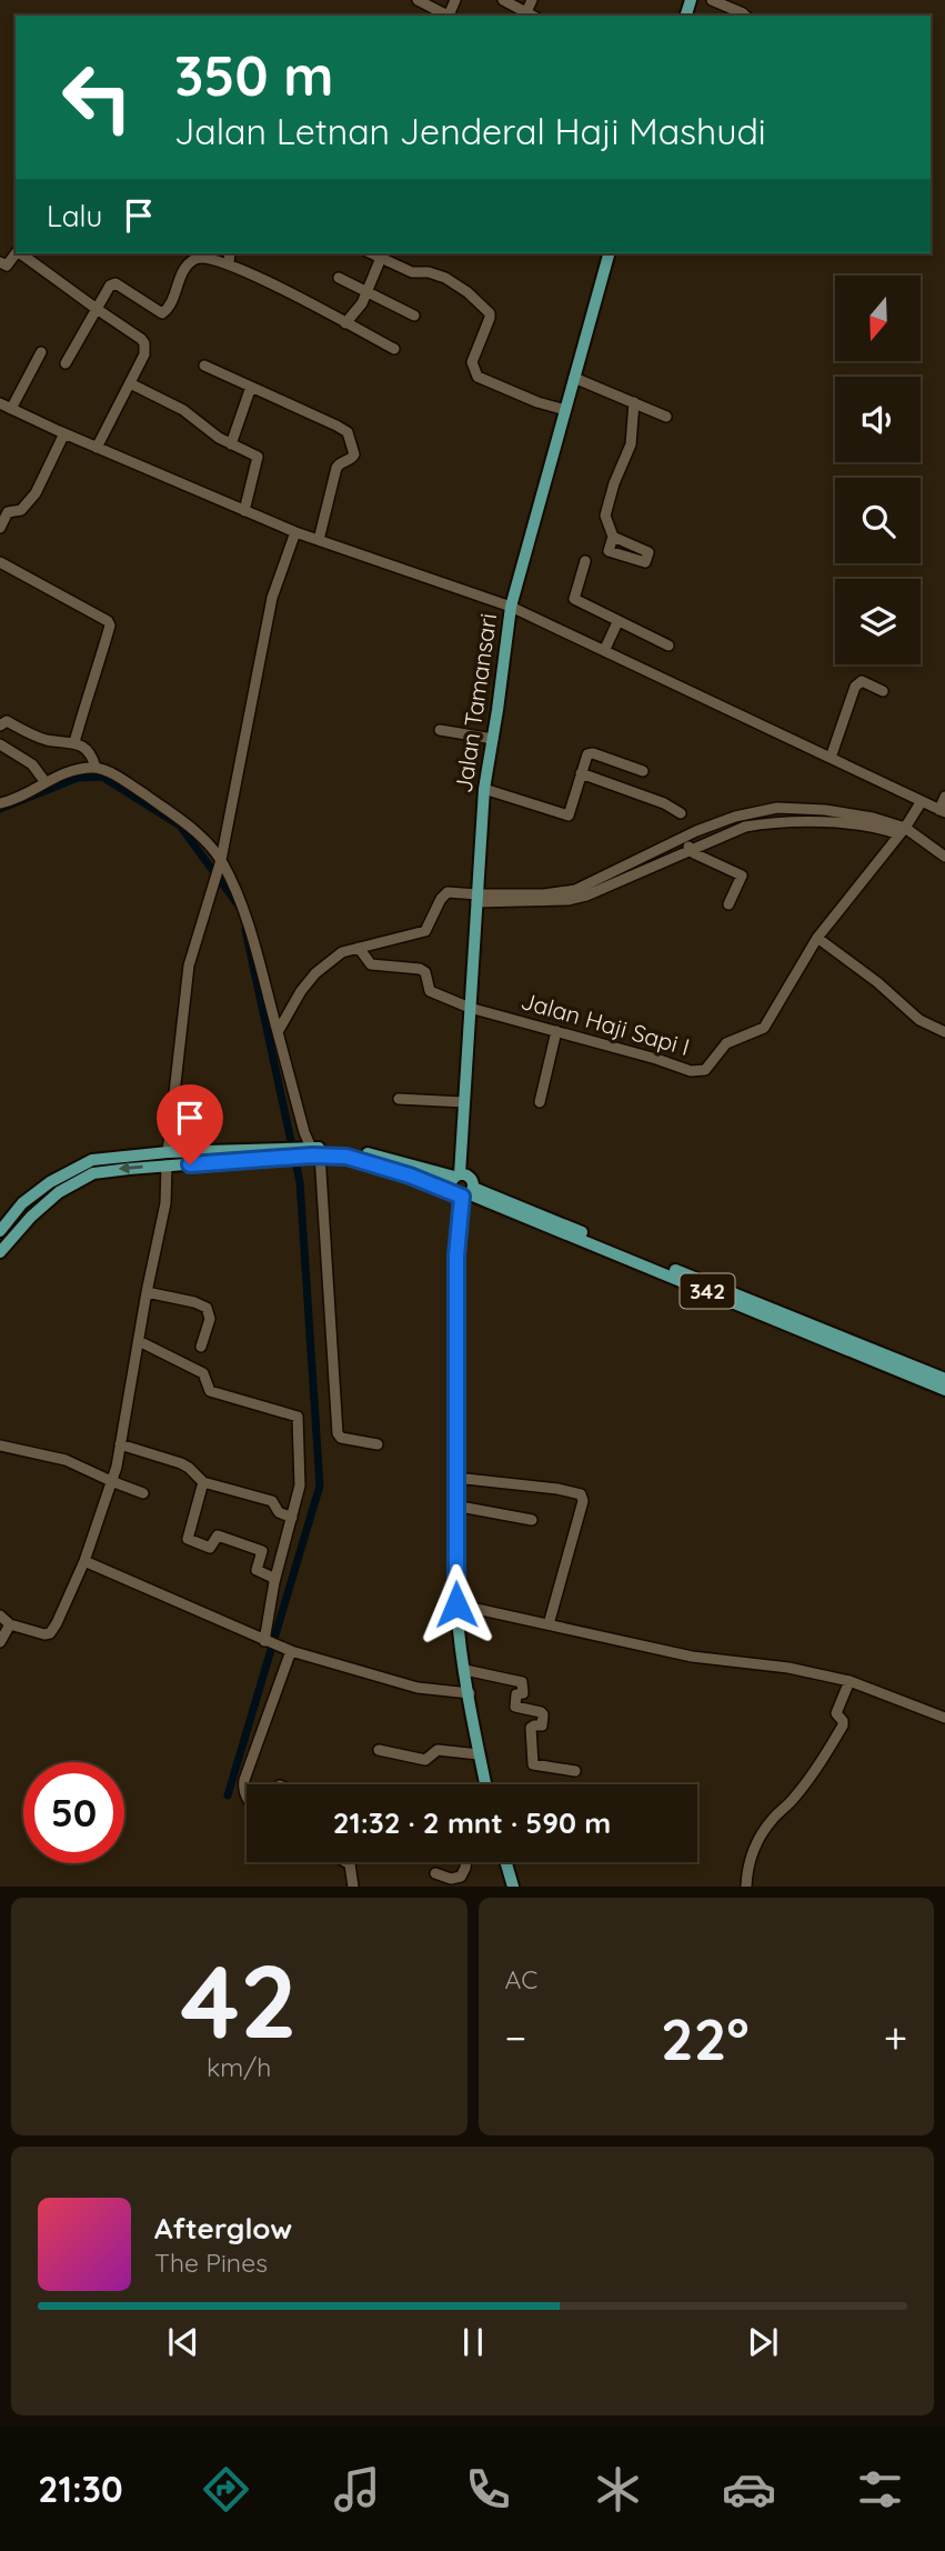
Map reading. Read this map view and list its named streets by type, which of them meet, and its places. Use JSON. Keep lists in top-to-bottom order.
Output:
{
  "streets": {
    "main road": ["Jalan Tamansari", "342"],
    "street": ["Jalan Haji Sapi I"]
  },
  "crossings": [
    ["Jalan Tamansari", "Jalan Haji Sapi I"],
    ["Jalan Tamansari", "342"]
  ],
  "north": "bottom",
  "page": {
    "turn": ["350 m", "Jalan Letnan Jenderal Haji Mashudi"],
    "then": "Lalu",
    "limit": "50",
    "trip": "21:32 · 2 mnt · 590 m",
    "tile": [
      ["42", "km/h"],
      "AC"
    ],
    "heat": ["−", "22°", "+"],
    "song": ["Afterglow", "The Pines"],
    "tabs": "21:30"
  }
}
